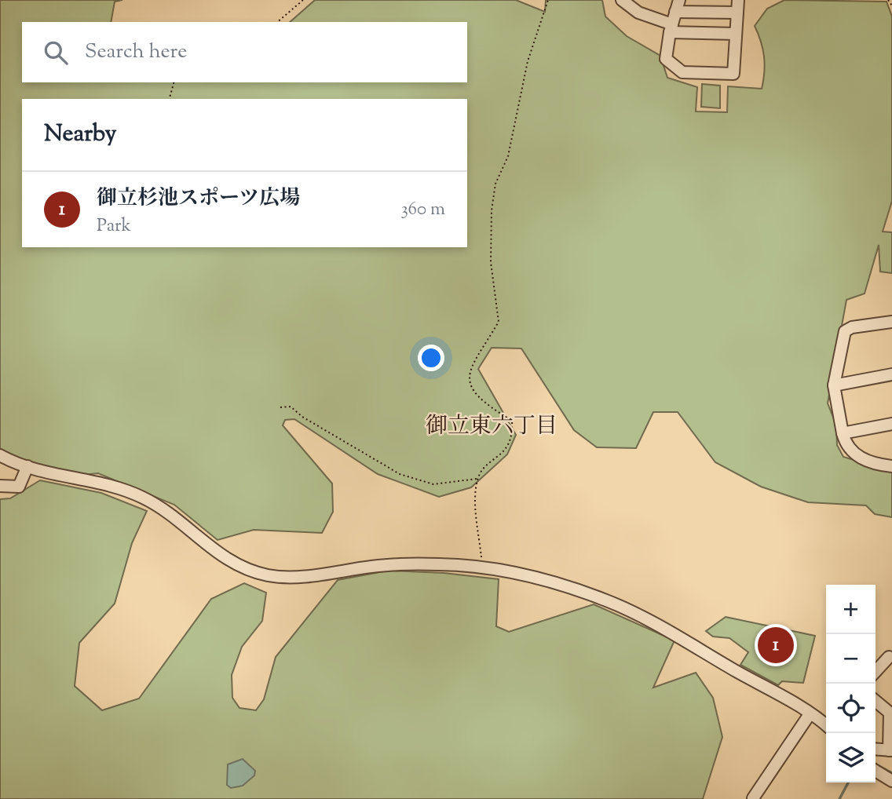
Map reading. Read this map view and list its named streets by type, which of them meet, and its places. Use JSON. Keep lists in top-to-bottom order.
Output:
{
  "districts": ["御立東六丁目"],
  "page": {
    "search": "Search here",
    "heading": "Nearby",
    "list": [
      {
        "mark": "1",
        "name": "御立杉池スポーツ広場",
        "note": "Park",
        "value": "360 m"
      }
    ],
    "map_buttons": ["+", "−"],
    "pins": "1"
  }
}
